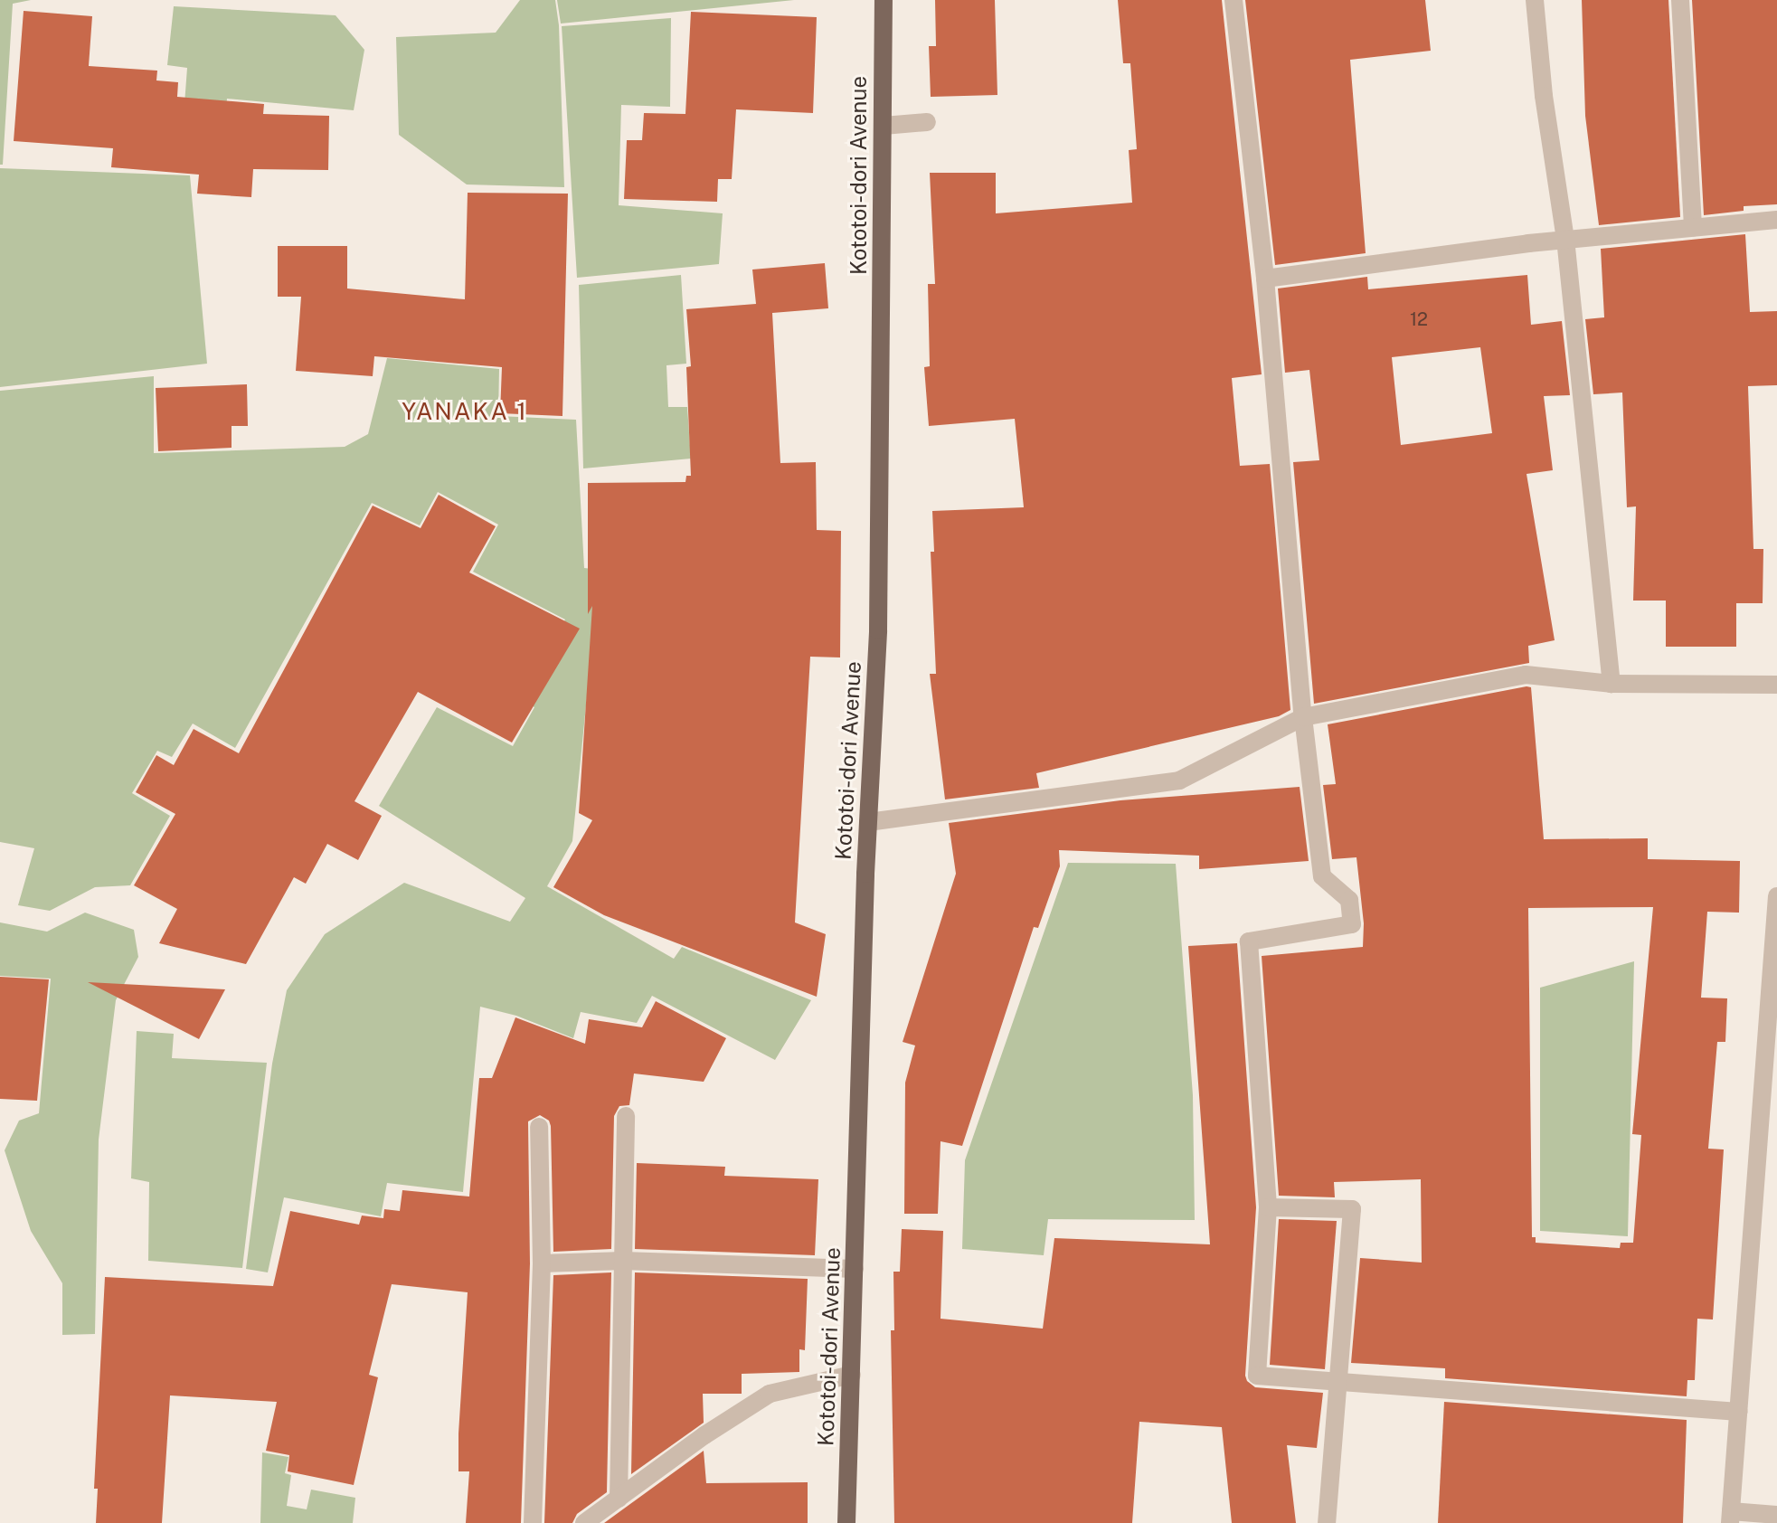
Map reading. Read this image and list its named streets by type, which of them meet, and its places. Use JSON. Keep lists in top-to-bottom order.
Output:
{
  "streets": {
    "main road": ["Kototoi-dori Avenue"]
  },
  "districts": ["YANAKA 1"],
  "house_numbers": ["12"]
}
